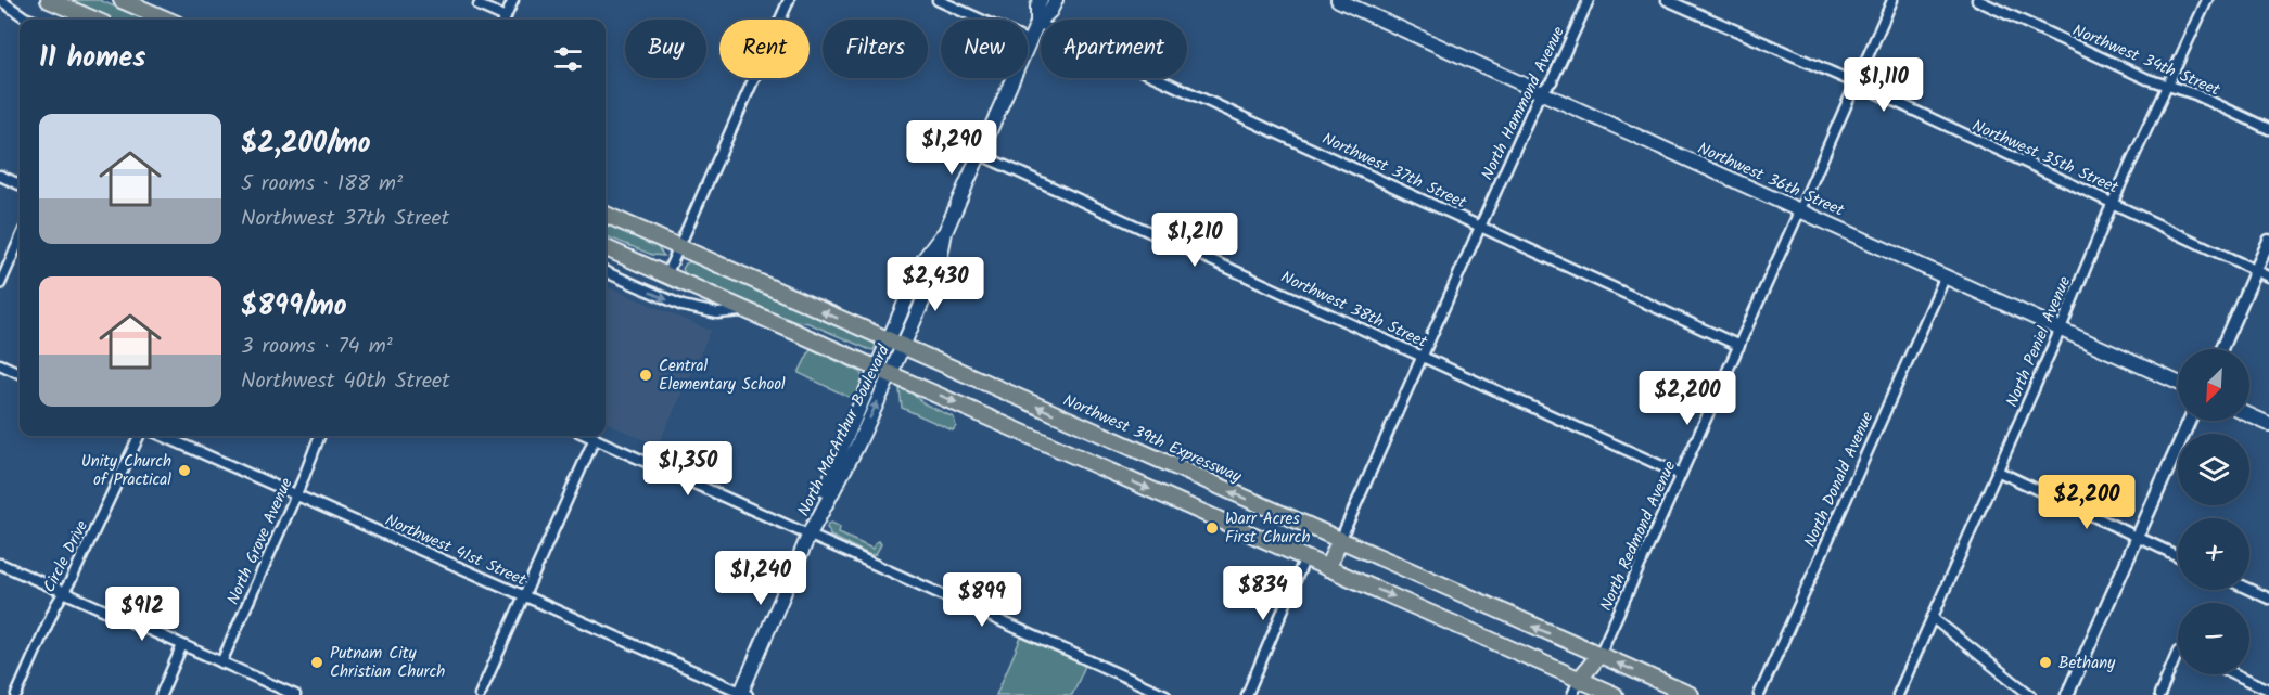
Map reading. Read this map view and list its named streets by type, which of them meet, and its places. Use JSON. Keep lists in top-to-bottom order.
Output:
{
  "streets": {
    "highway": ["Northwest 39th Expressway"],
    "main road": ["Northwest 36th Street", "North MacArthur Boulevard"],
    "street": [
      "Northwest 34th Street",
      "North Hammond Avenue",
      "Northwest 35th Street",
      "Northwest 37th Street",
      "Northwest 38th Street",
      "North Peniel Avenue",
      "North Donald Avenue",
      "North Redmond Avenue",
      "North Grove Avenue",
      "Northwest 41st Street",
      "Circle Drive"
    ]
  },
  "crossings": [
    ["Northwest 34th Street", "North Peniel Avenue"],
    ["North Hammond Avenue", "Northwest 37th Street"],
    ["North Hammond Avenue", "Northwest 36th Street"],
    ["North Hammond Avenue", "Northwest 38th Street"],
    ["North Hammond Avenue", "Northwest 39th Expressway"],
    ["Northwest 35th Street", "North Peniel Avenue"],
    ["Northwest 35th Street", "North Redmond Avenue"],
    ["Northwest 37th Street", "North MacArthur Boulevard"],
    ["Northwest 37th Street", "North Redmond Avenue"],
    ["Northwest 36th Street", "North Peniel Avenue"],
    ["Northwest 36th Street", "North Donald Avenue"],
    ["Northwest 36th Street", "North Redmond Avenue"],
    ["Northwest 38th Street", "North MacArthur Boulevard"],
    ["Northwest 38th Street", "North Redmond Avenue"],
    ["North MacArthur Boulevard", "Northwest 39th Expressway"],
    ["North MacArthur Boulevard", "Northwest 41st Street"],
    ["Northwest 39th Expressway", "North Redmond Avenue"],
    ["North Grove Avenue", "Northwest 41st Street"]
  ],
  "places": [
    "Central Elementary School",
    "Unity Church of Practical",
    "Warr Acres First Church",
    "Putnam City Christian Church",
    "Bethany"
  ],
  "north": "bottom left",
  "page": {
    "chip": [
      "Buy",
      "Rent",
      "Filters",
      "New",
      "Apartment"
    ],
    "heading": "11 homes",
    "price": [
      "$1,110",
      "$1,290",
      "$1,210",
      "$2,430",
      "$2,200",
      "$1,350",
      "$2,200",
      "$1,240",
      "$834",
      "$899",
      "$912"
    ],
    "list": [
      {
        "name": "$2,200/mo",
        "note": "5 rooms · 188 m² · Northwest 37th Street"
      },
      {
        "name": "$899/mo",
        "note": "3 rooms · 74 m² · Northwest 40th Street"
      }
    ],
    "map_buttons": ["+", "−"]
  }
}
